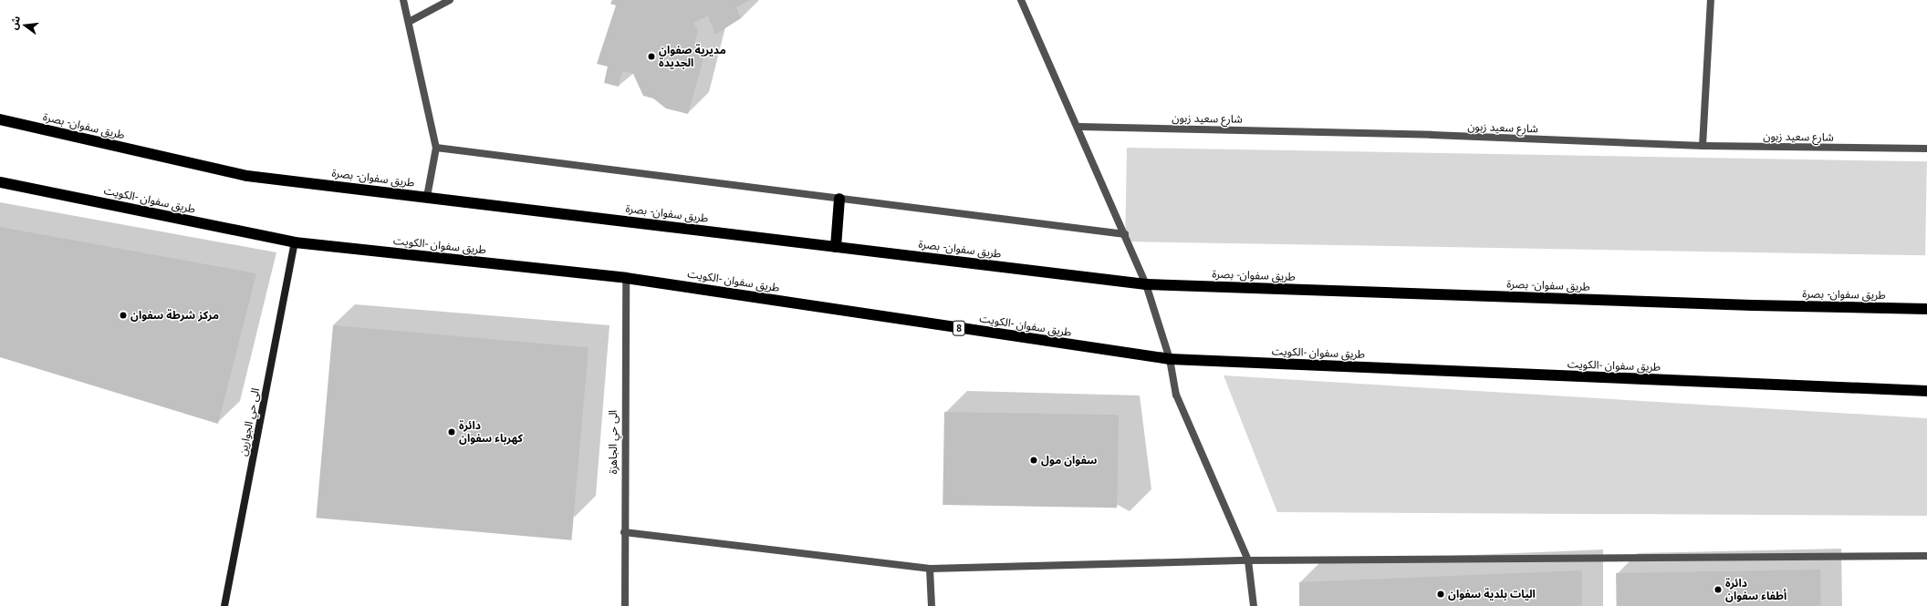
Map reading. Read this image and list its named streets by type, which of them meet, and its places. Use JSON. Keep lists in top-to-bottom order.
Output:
{
  "streets": {
    "highway": ["طريق سفوان- بصرة", "طريق سفوان -الكويت", "8"],
    "main road": ["الى حي الجوارين"],
    "street": ["شارع سعيد زبون", "الى حي الجاهزة"]
  },
  "crossings": [
    ["طريق سفوان -الكويت", "الى حي الجوارين"],
    ["طريق سفوان -الكويت", "الى حي الجاهزة"]
  ],
  "places": [
    "مديرية صفوان الجديدة",
    "مركز شرطة سفوان",
    "دائرة كهرباء سفوان",
    "سفوان مول",
    "دائرة أطفاء سفوان",
    "اليات بلدية سفوان"
  ],
  "north": "left"
}
